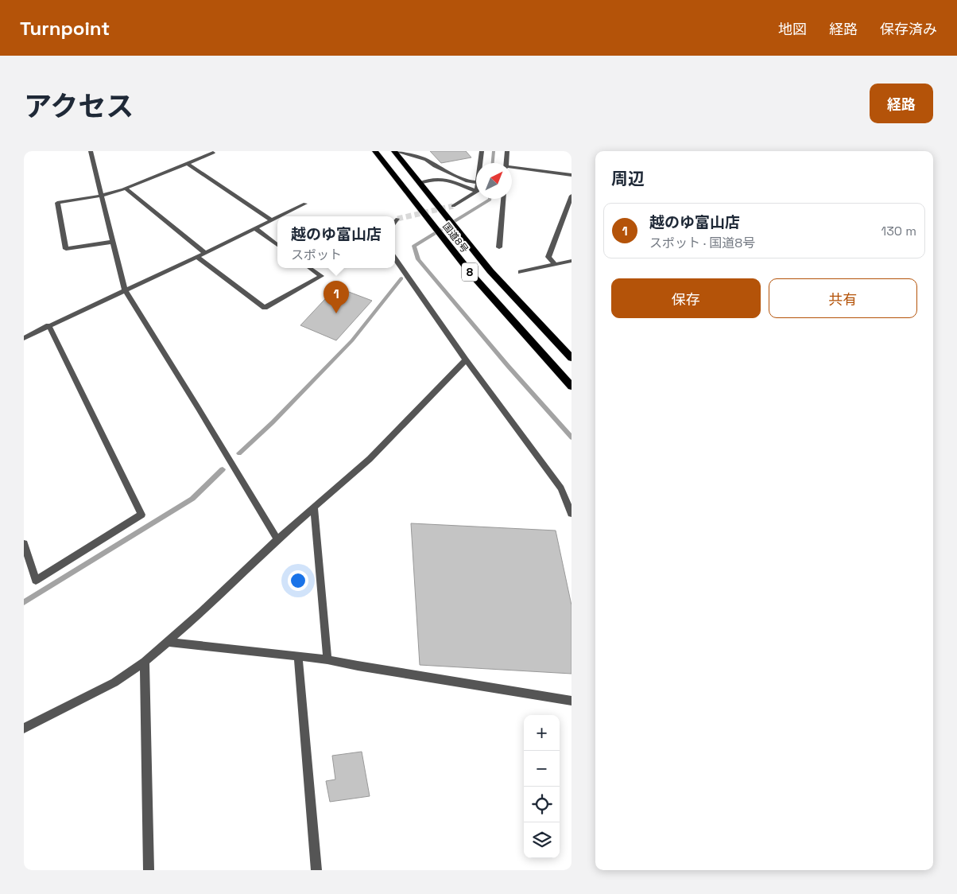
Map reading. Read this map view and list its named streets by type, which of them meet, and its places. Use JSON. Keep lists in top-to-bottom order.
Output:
{
  "streets": {
    "highway": ["国道8号", "8"]
  },
  "north": "top right",
  "page": {
    "header": "Turnpoint",
    "nav": ["地図", "経路", "保存済み"],
    "title": "アクセス",
    "buttons": [
      "経路",
      ["保存", "共有"]
    ],
    "heading": "周辺",
    "list": [
      {
        "mark": "1",
        "name": "越のゆ富山店",
        "note": "スポット · 国道8号",
        "value": "130 m"
      }
    ],
    "popup": ["越のゆ富山店", "スポット"],
    "pins": "1",
    "map_buttons": ["+", "−"]
  }
}
